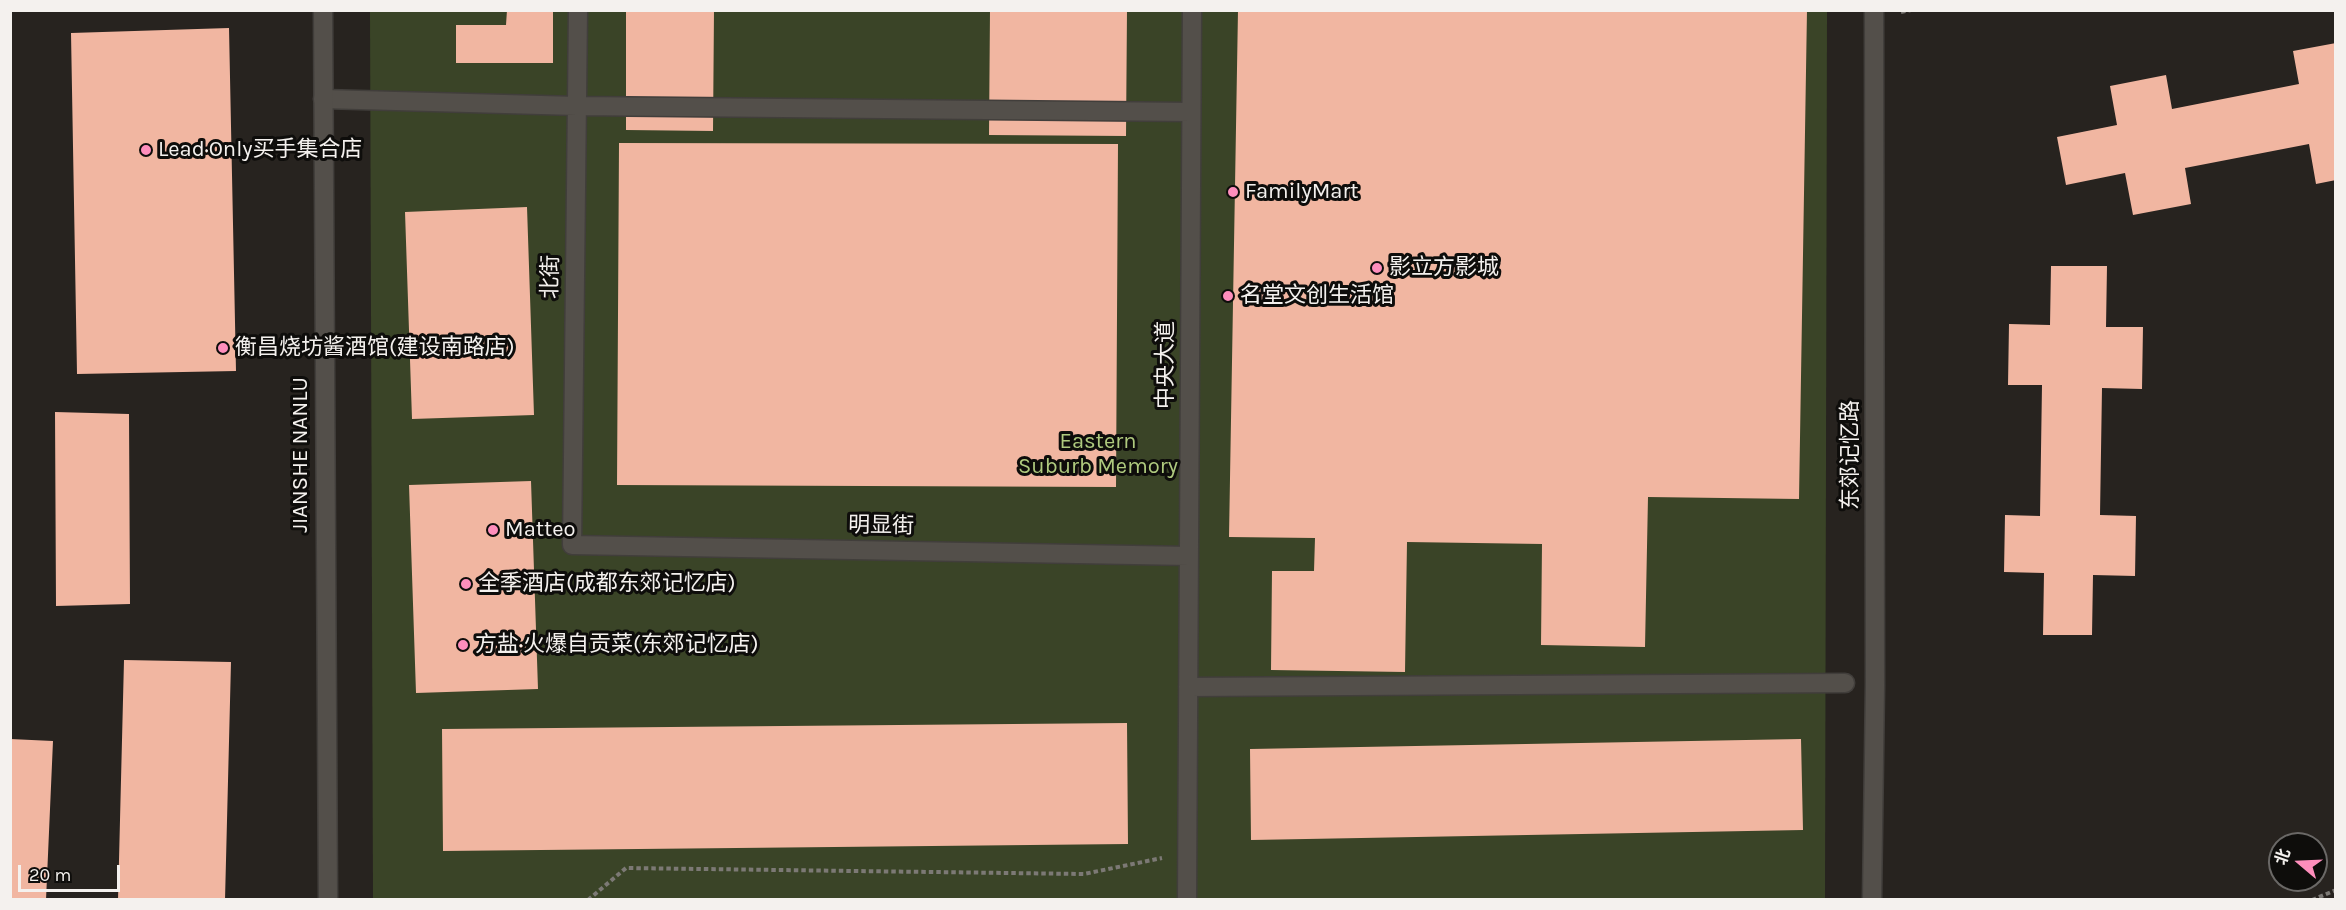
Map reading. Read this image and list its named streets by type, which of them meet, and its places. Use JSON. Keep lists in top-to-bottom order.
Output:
{
  "streets": {
    "street": [
      "北街",
      "中央大道",
      "JIANSHE NANLU",
      "东郊记忆路",
      "明显街"
    ]
  },
  "crossings": [
    ["北街", "明显街"],
    ["中央大道", "明显街"]
  ],
  "parks": ["Eastern Suburb Memory"],
  "places": [
    "Lead·Only买手集合店",
    "FamilyMart",
    "影立方影城",
    "名堂文创生活馆",
    "衡昌烧坊酱酒馆(建设南路店)",
    "Matteo",
    "全季酒店(成都东郊记忆店)",
    "方盐·火爆自贡菜(东郊记忆店)"
  ],
  "scale_bar": "20 m",
  "north": "left"
}
